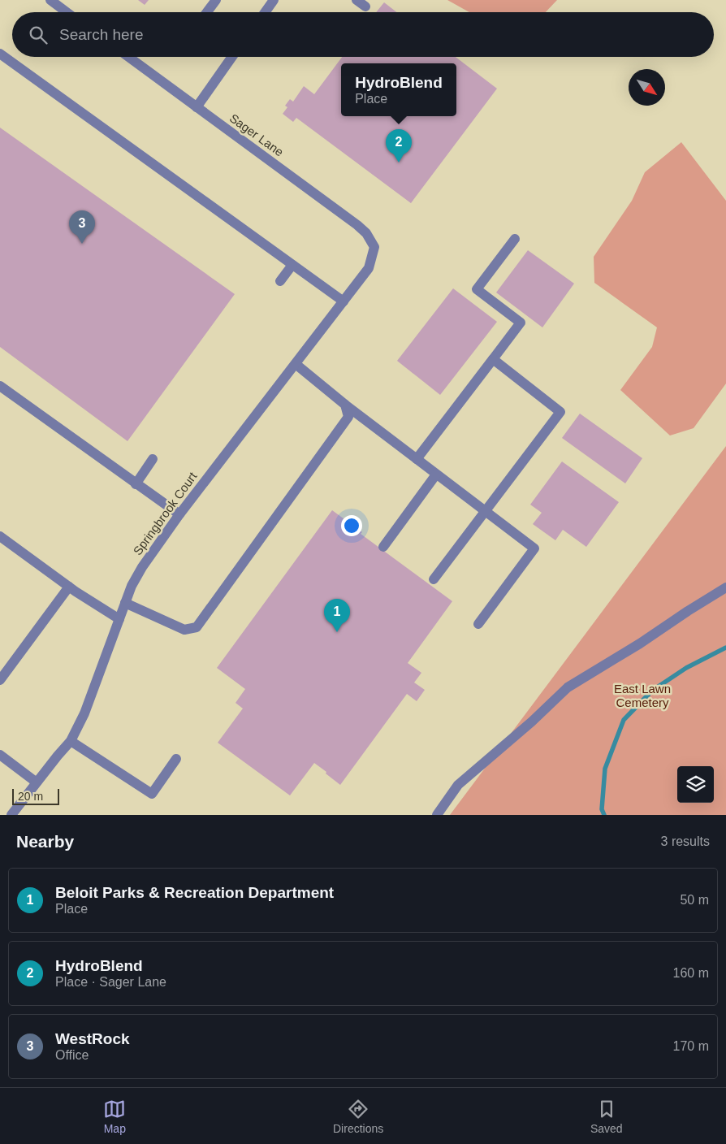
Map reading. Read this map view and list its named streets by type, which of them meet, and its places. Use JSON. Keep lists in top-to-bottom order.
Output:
{
  "streets": {
    "street": ["Sager Lane", "Springbrook Court"]
  },
  "crossings": [
    ["Sager Lane", "Springbrook Court"]
  ],
  "parks": ["East Lawn Cemetery"],
  "scale_bar": "20 m",
  "north": "bottom right",
  "page": {
    "search": "Search here",
    "popup": ["HydroBlend", "Place"],
    "pins": ["2", "3", "1"],
    "scale": "20 m",
    "heading": ["Nearby", "3 results"],
    "list": [
      {
        "mark": "1",
        "name": "Beloit Parks & Recreation Department",
        "note": "Place",
        "value": "50 m"
      },
      {
        "mark": "2",
        "name": "HydroBlend",
        "note": "Place · Sager Lane",
        "value": "160 m"
      },
      {
        "mark": "3",
        "name": "WestRock",
        "note": "Office",
        "value": "170 m"
      }
    ],
    "nav": ["Map", "Directions", "Saved"]
  }
}
